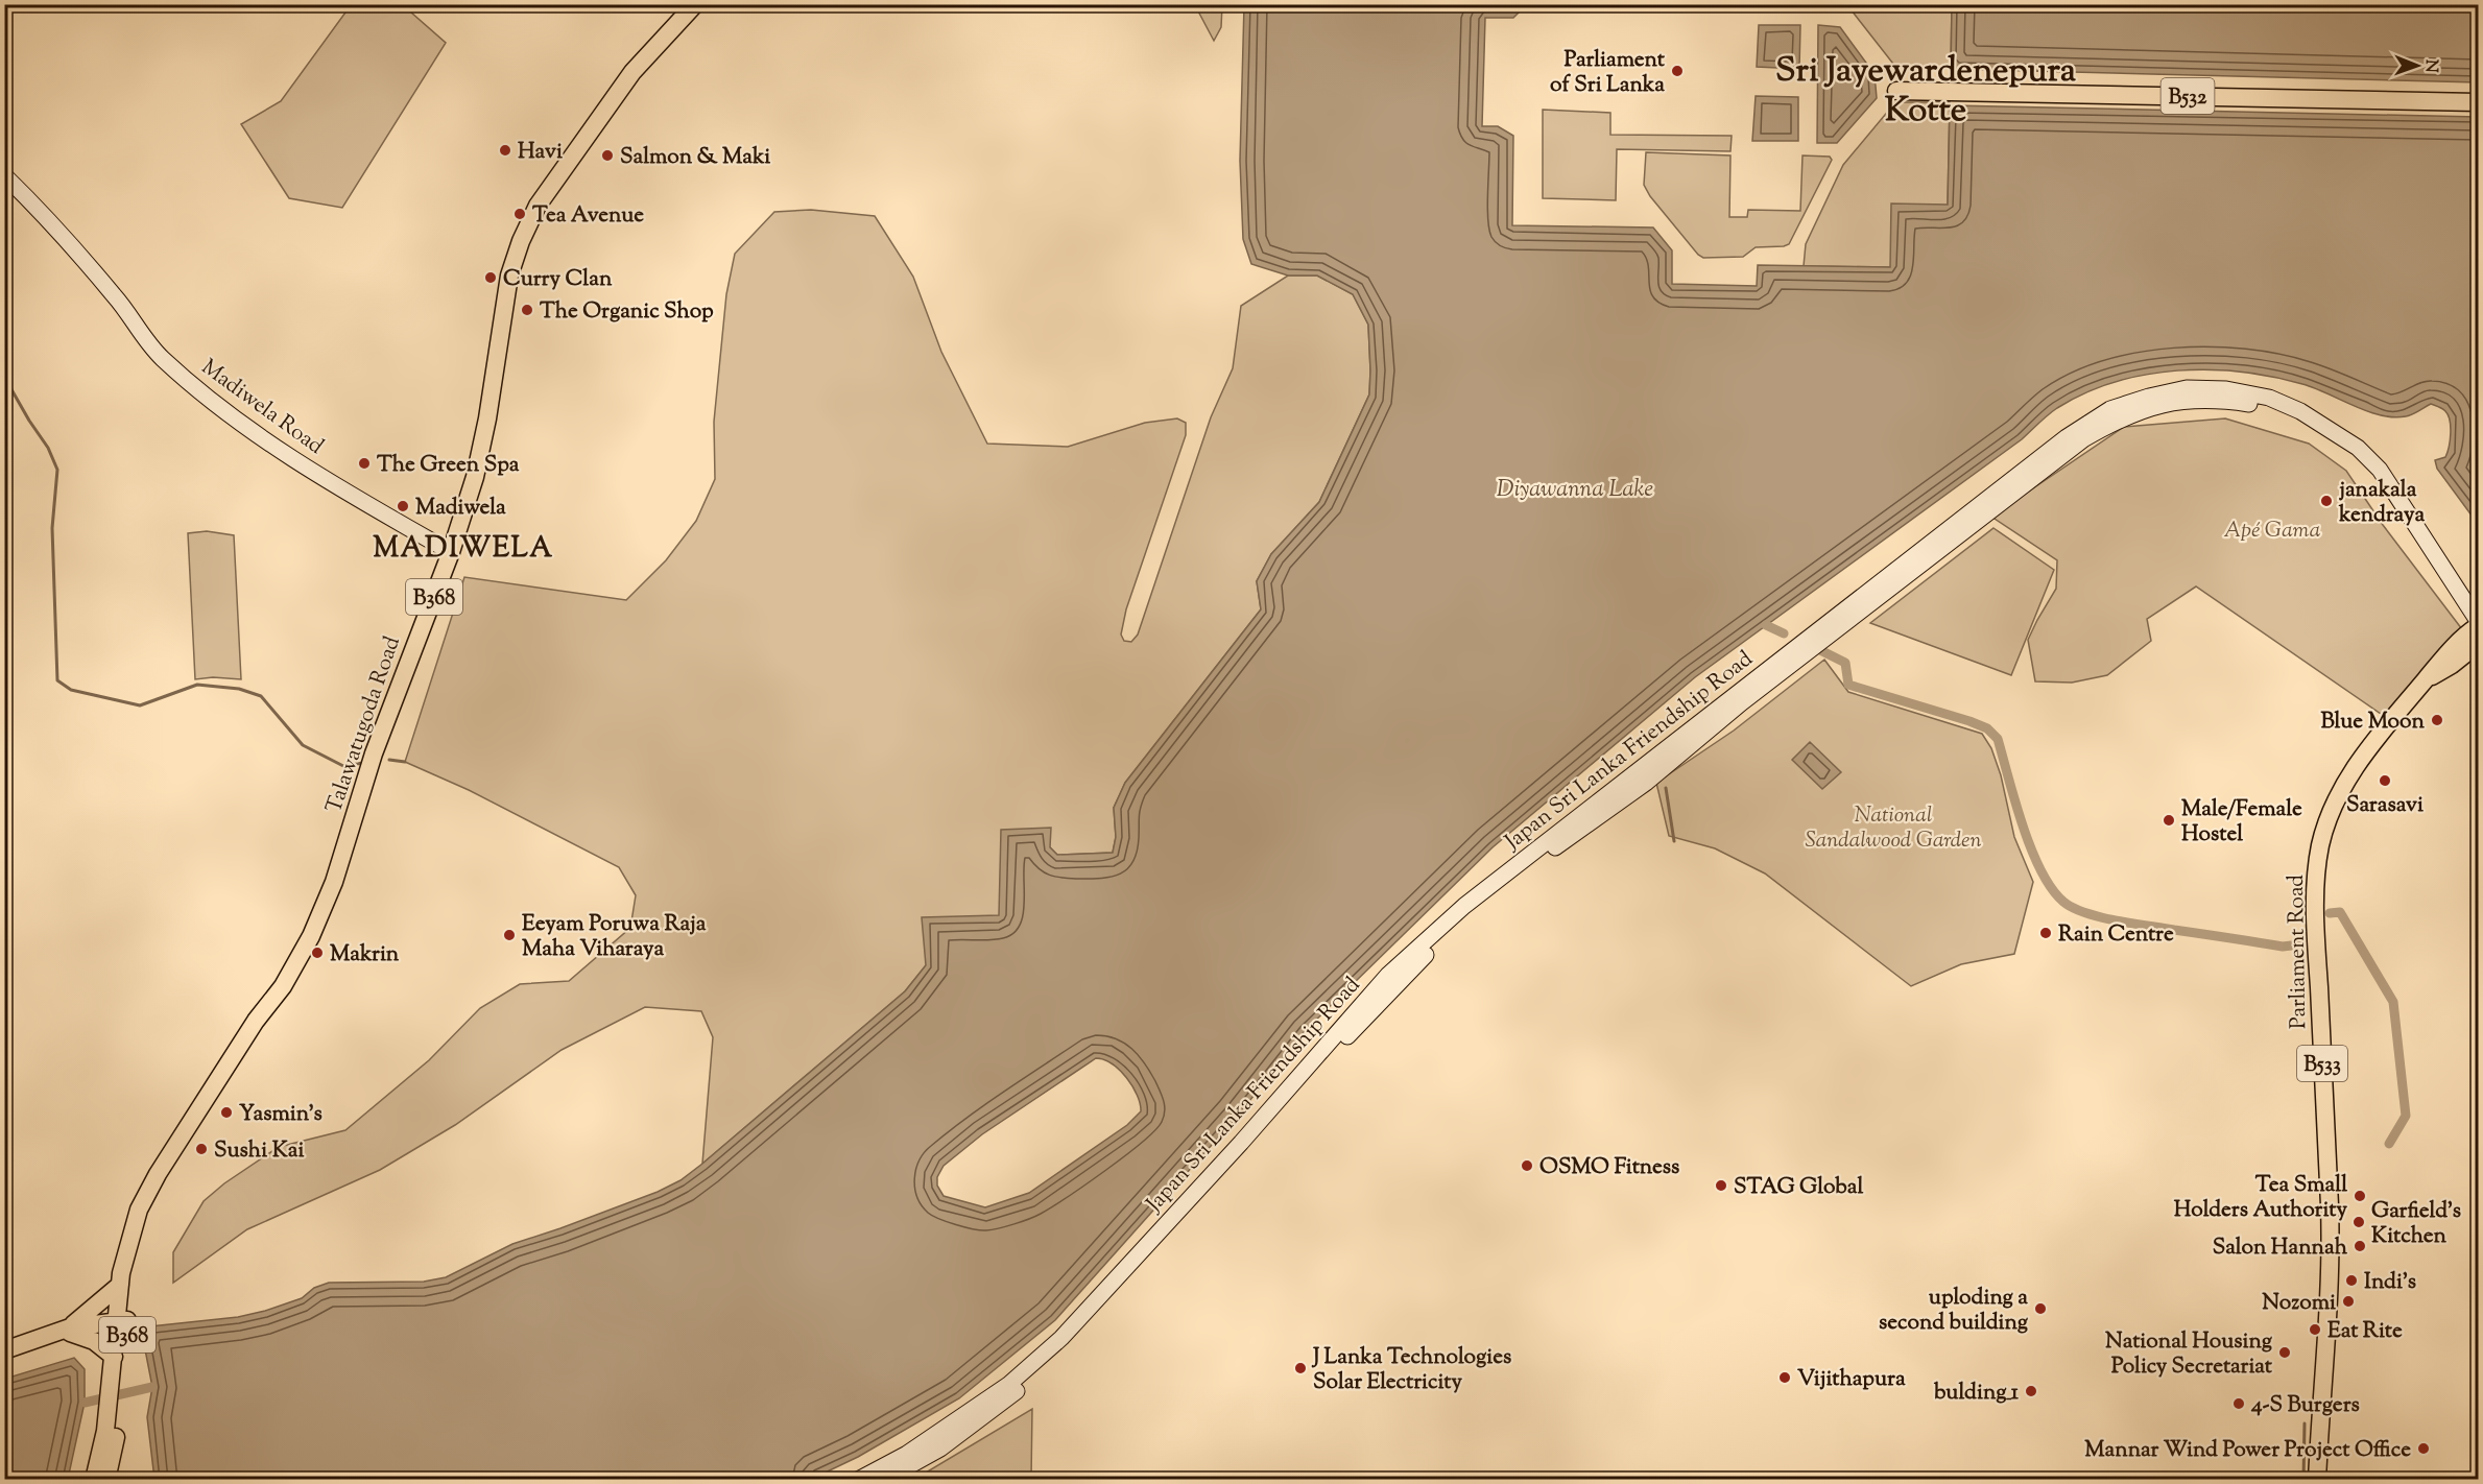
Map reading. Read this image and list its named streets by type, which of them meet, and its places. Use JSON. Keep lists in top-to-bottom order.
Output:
{
  "streets": {
    "main road": [
      "B532",
      "Madiwela Road",
      "B368",
      "Talawatugoda Road",
      "Japan Sri Lanka Friendship Road",
      "Parliament Road",
      "B533"
    ]
  },
  "crossings": [
    ["Madiwela Road", "Talawatugoda Road"],
    ["Japan Sri Lanka Friendship Road", "Parliament Road"]
  ],
  "districts": ["Sri Jayewardenepura Kotte", "MADIWELA"],
  "water": ["Diyawanna Lake"],
  "parks": ["Apé Gama", "National Sandalwood Garden"],
  "places": [
    "Parliament of Sri Lanka",
    "Havi",
    "Salmon & Maki",
    "Tea Avenue",
    "Curry Clan",
    "The Organic Shop",
    "The Green Spa",
    "janakala kendraya",
    "Madiwela",
    "Blue Moon",
    "Sarasavi",
    "Male/Female Hostel",
    "Rain Centre",
    "Eeyam Poruwa Raja Maha Viharaya",
    "Makrin",
    "Yasmin's",
    "Sushi Kai",
    "OSMO Fitness",
    "STAG Global",
    "Tea Small Holders Authority",
    "Garfield's Kitchen",
    "Salon Hannah",
    "Indi's",
    "Nozomi",
    "uploding a second building",
    "Eat Rite",
    "National Housing Policy Secretariat",
    "J Lanka Technologies Solar Electricity",
    "Vijithapura",
    "bulding_1",
    "4-S Burgers",
    "Mannar Wind Power Project Office"
  ],
  "north": "right"
}
